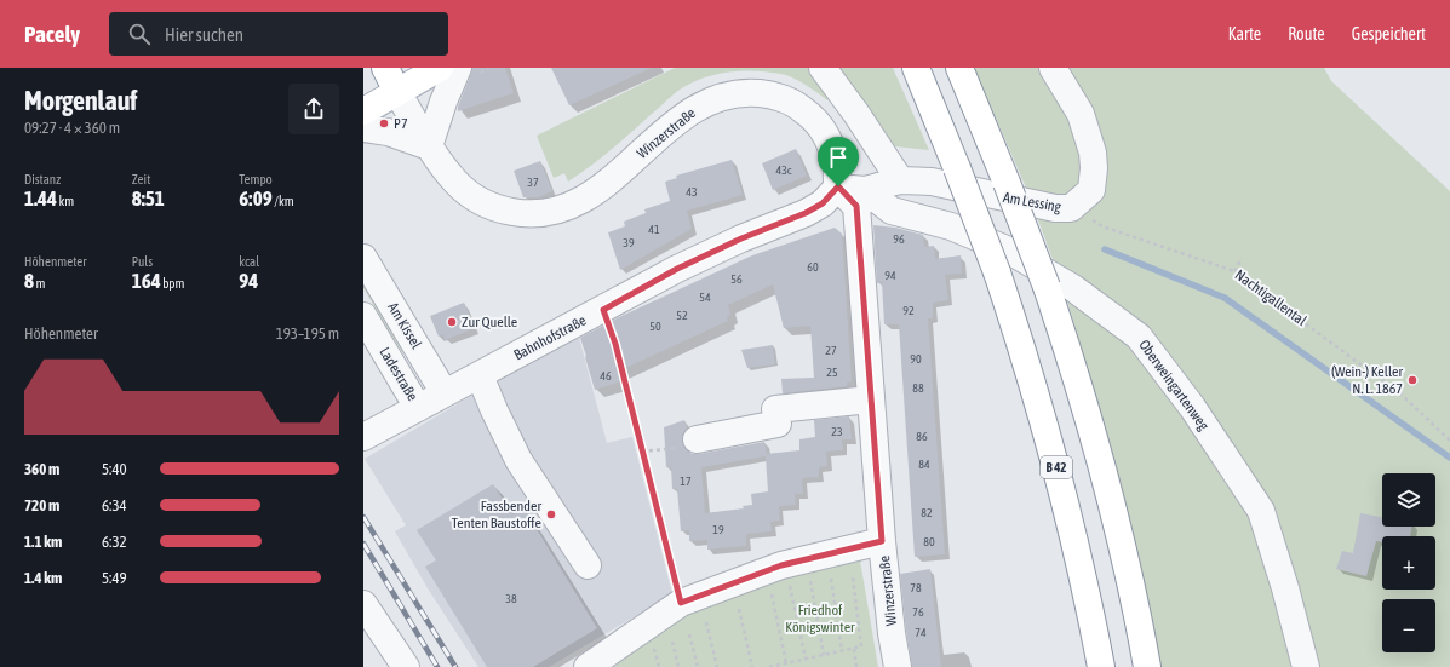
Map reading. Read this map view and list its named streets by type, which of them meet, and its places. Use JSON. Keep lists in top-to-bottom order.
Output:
{
  "streets": {
    "main road": ["B 42"],
    "street": [
      "Winzerstraße",
      "Am Lessing",
      "Am Kissel",
      "Bahnhofstraße",
      "Ladestraße",
      "Oberweingartenweg"
    ],
    "path": ["Nachtigallental"]
  },
  "crossings": [
    ["Winzerstraße", "Am Lessing"],
    ["Winzerstraße", "Bahnhofstraße"],
    ["Am Lessing", "Nachtigallental"],
    ["Am Lessing", "Bahnhofstraße"],
    ["Am Lessing", "Oberweingartenweg"],
    ["Am Kissel", "Bahnhofstraße"],
    ["Bahnhofstraße", "Ladestraße"]
  ],
  "parks": ["Friedhof Königswinter"],
  "places": [
    "P7",
    "Zur Quelle",
    "(Wein-) Keller N. L. 1867",
    "Fassbender Tenten Baustoffe"
  ],
  "house_numbers": [
    "43c",
    "37",
    "43",
    "41",
    "96",
    "39",
    "60",
    "94",
    "56",
    "54",
    "92",
    "52",
    "50",
    "27",
    "90",
    "25",
    "46",
    "88",
    "23",
    "86",
    "84",
    "17",
    "82",
    "19",
    "80",
    "78",
    "38",
    "76",
    "74"
  ],
  "page": {
    "header": "Pacely",
    "search": "Hier suchen",
    "nav": ["Karte", "Route", "Gespeichert"],
    "heading": ["Morgenlauf", "09:27 · 4 × 360 m"],
    "stats": [
      ["Distanz", "1.44 km"],
      ["Zeit", "8:51"],
      ["Tempo", "6:09 /km"],
      ["Höhenmeter", "8 m"],
      ["Puls", "164 bpm"],
      ["kcal", "94"]
    ],
    "chart": ["Höhenmeter", "193–195 m"],
    "list": [
      {
        "name": "360 m",
        "note": "5:40"
      },
      {
        "name": "720 m",
        "note": "6:34"
      },
      {
        "name": "1.1 km",
        "note": "6:32"
      },
      {
        "name": "1.4 km",
        "note": "5:49"
      }
    ],
    "map_buttons": ["+", "−"]
  }
}
